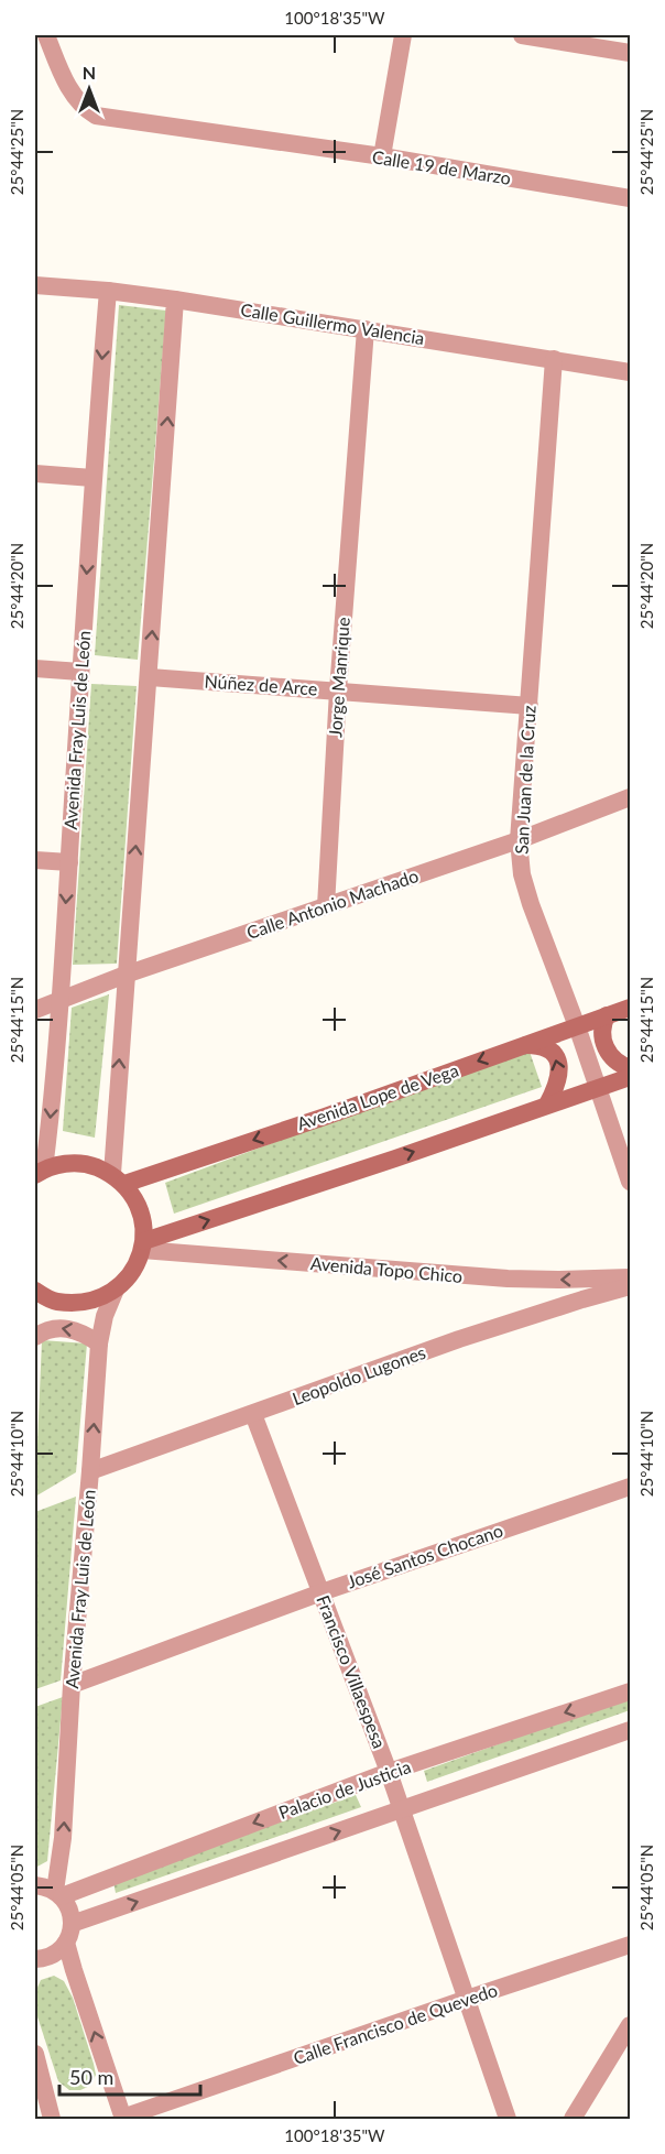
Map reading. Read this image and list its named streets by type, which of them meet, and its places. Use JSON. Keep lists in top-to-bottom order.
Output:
{
  "streets": {
    "main road": ["Avenida Lope de Vega"],
    "street": [
      "Calle 19 de Marzo",
      "Calle Guillermo Valencia",
      "Jorge Manrique",
      "Núñez de Arce",
      "Avenida Fray Luis de León",
      "San Juan de la Cruz",
      "Calle Antonio Machado",
      "Avenida Topo Chico",
      "Leopoldo Lugones",
      "José Santos Chocano",
      "Francisco Villaespesa",
      "Palacio de Justicia",
      "Calle Francisco de Quevedo"
    ]
  },
  "crossings": [
    ["Calle Guillermo Valencia", "Jorge Manrique"],
    ["Calle Guillermo Valencia", "Avenida Fray Luis de León"],
    ["Calle Guillermo Valencia", "San Juan de la Cruz"],
    ["Jorge Manrique", "Núñez de Arce"],
    ["Jorge Manrique", "Calle Antonio Machado"],
    ["Núñez de Arce", "San Juan de la Cruz"],
    ["Avenida Fray Luis de León", "Calle Antonio Machado"],
    ["Avenida Fray Luis de León", "Leopoldo Lugones"],
    ["Avenida Fray Luis de León", "José Santos Chocano"],
    ["Avenida Fray Luis de León", "Palacio de Justicia"],
    ["San Juan de la Cruz", "Calle Antonio Machado"],
    ["San Juan de la Cruz", "Avenida Lope de Vega"],
    ["Leopoldo Lugones", "Francisco Villaespesa"],
    ["José Santos Chocano", "Francisco Villaespesa"],
    ["Francisco Villaespesa", "Palacio de Justicia"],
    ["Francisco Villaespesa", "Calle Francisco de Quevedo"]
  ],
  "one_way": ["Avenida Topo Chico"],
  "scale_bar": "50 m",
  "north": "top",
  "coordinates": [
    "100°18'35\"W",
    "25°44'25\"N",
    "25°44'20\"N",
    "25°44'15\"N",
    "25°44'10\"N",
    "25°44'05\"N"
  ]
}
